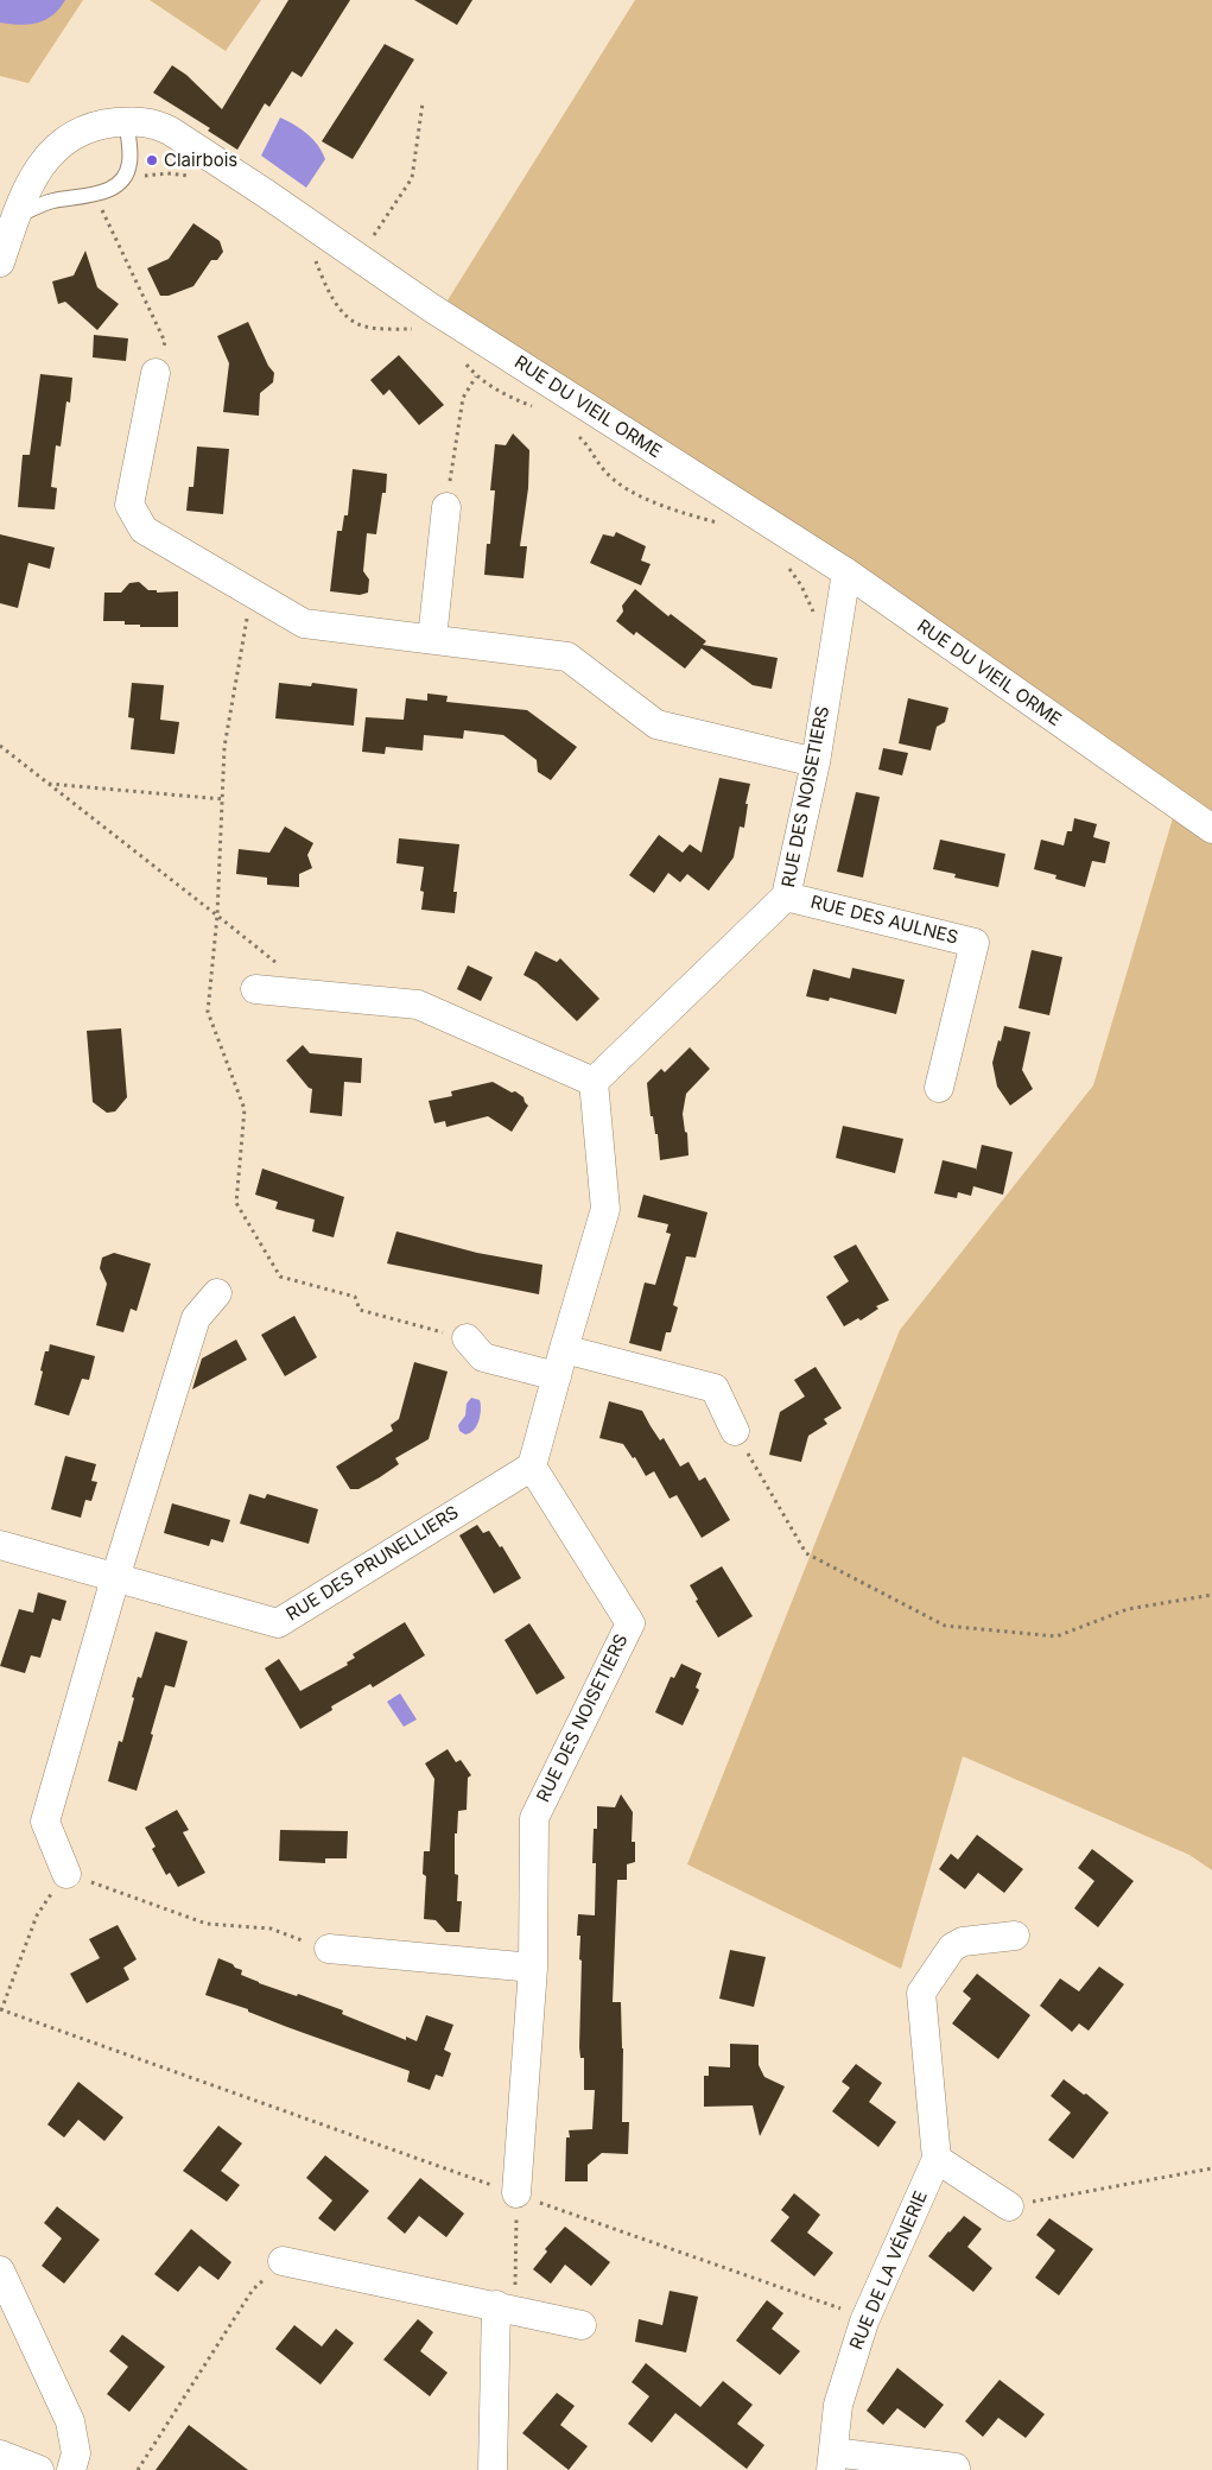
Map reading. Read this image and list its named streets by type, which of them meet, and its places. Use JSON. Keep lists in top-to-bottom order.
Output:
{
  "streets": {
    "street": [
      "RUE DU VIEIL ORME",
      "RUE DES NOISETIERS",
      "RUE DES AULNES",
      "RUE DES PRUNELLIERS",
      "RUE DE LA VÉNERIE"
    ]
  },
  "crossings": [
    ["RUE DU VIEIL ORME", "RUE DES NOISETIERS"],
    ["RUE DES NOISETIERS", "RUE DES AULNES"],
    ["RUE DES NOISETIERS", "RUE DES PRUNELLIERS"]
  ],
  "places": ["Clairbois"]
}
